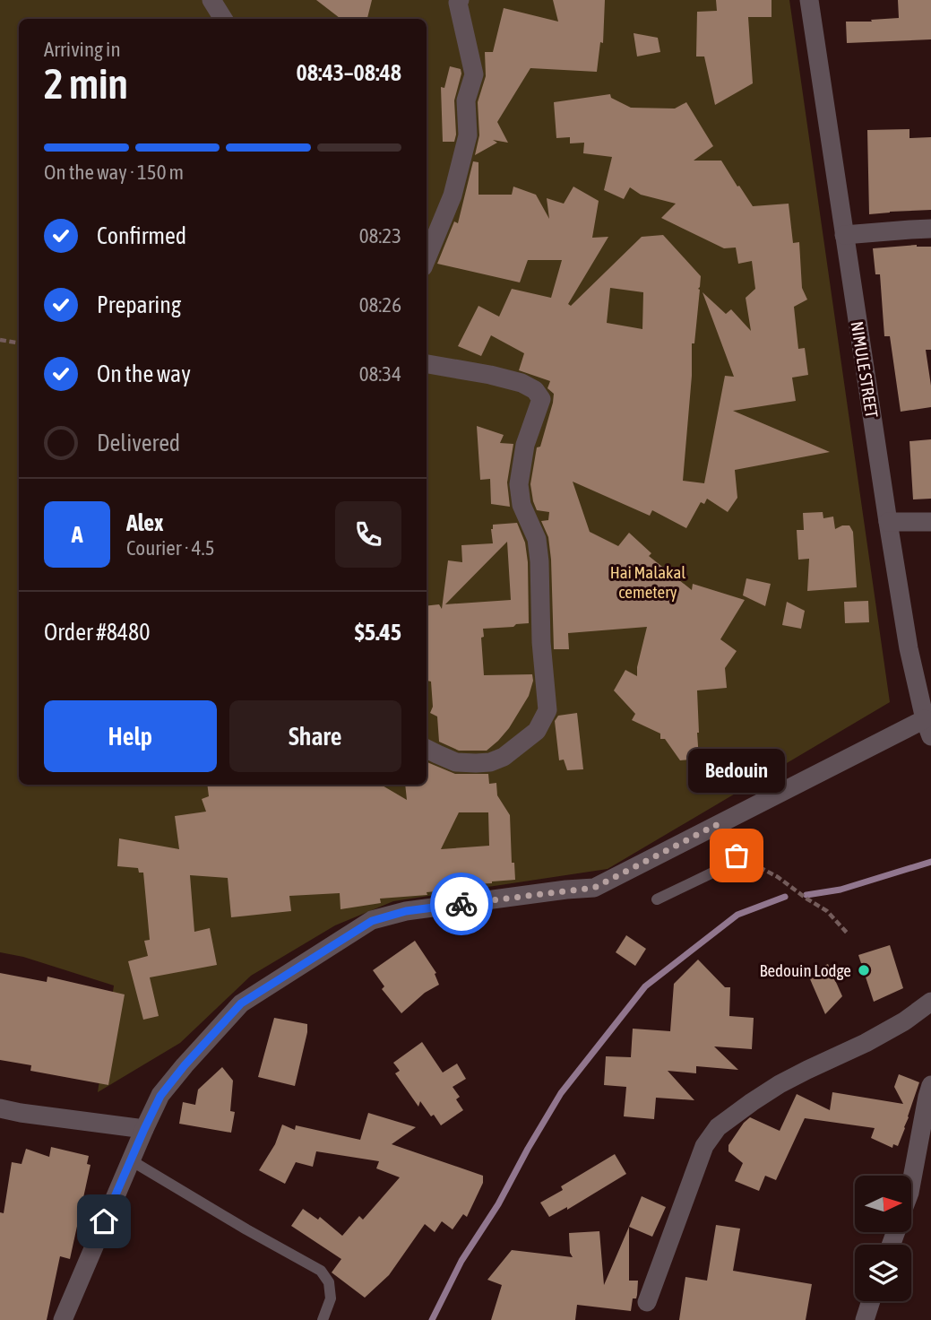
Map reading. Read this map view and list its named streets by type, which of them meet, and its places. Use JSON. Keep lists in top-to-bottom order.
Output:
{
  "streets": {
    "street": ["NIMULE STREET"]
  },
  "parks": ["Hai Malakal cemetery"],
  "places": ["Bedouin", "Bedouin Lodge"],
  "north": "right",
  "page": {
    "heading": ["2 min", "Arriving in", "08:43–08:48"],
    "panel": [
      "Alex",
      "Courier · 4.5",
      "Order #8480",
      "$5.45"
    ],
    "bar": "On the way · 150 m",
    "list": [
      ["Confirmed", "08:23"],
      ["Preparing", "08:26"],
      ["On the way", "08:34"],
      "Delivered"
    ],
    "round": "A",
    "buttons": ["Help", "Share"],
    "bubble": "Bedouin"
  }
}
